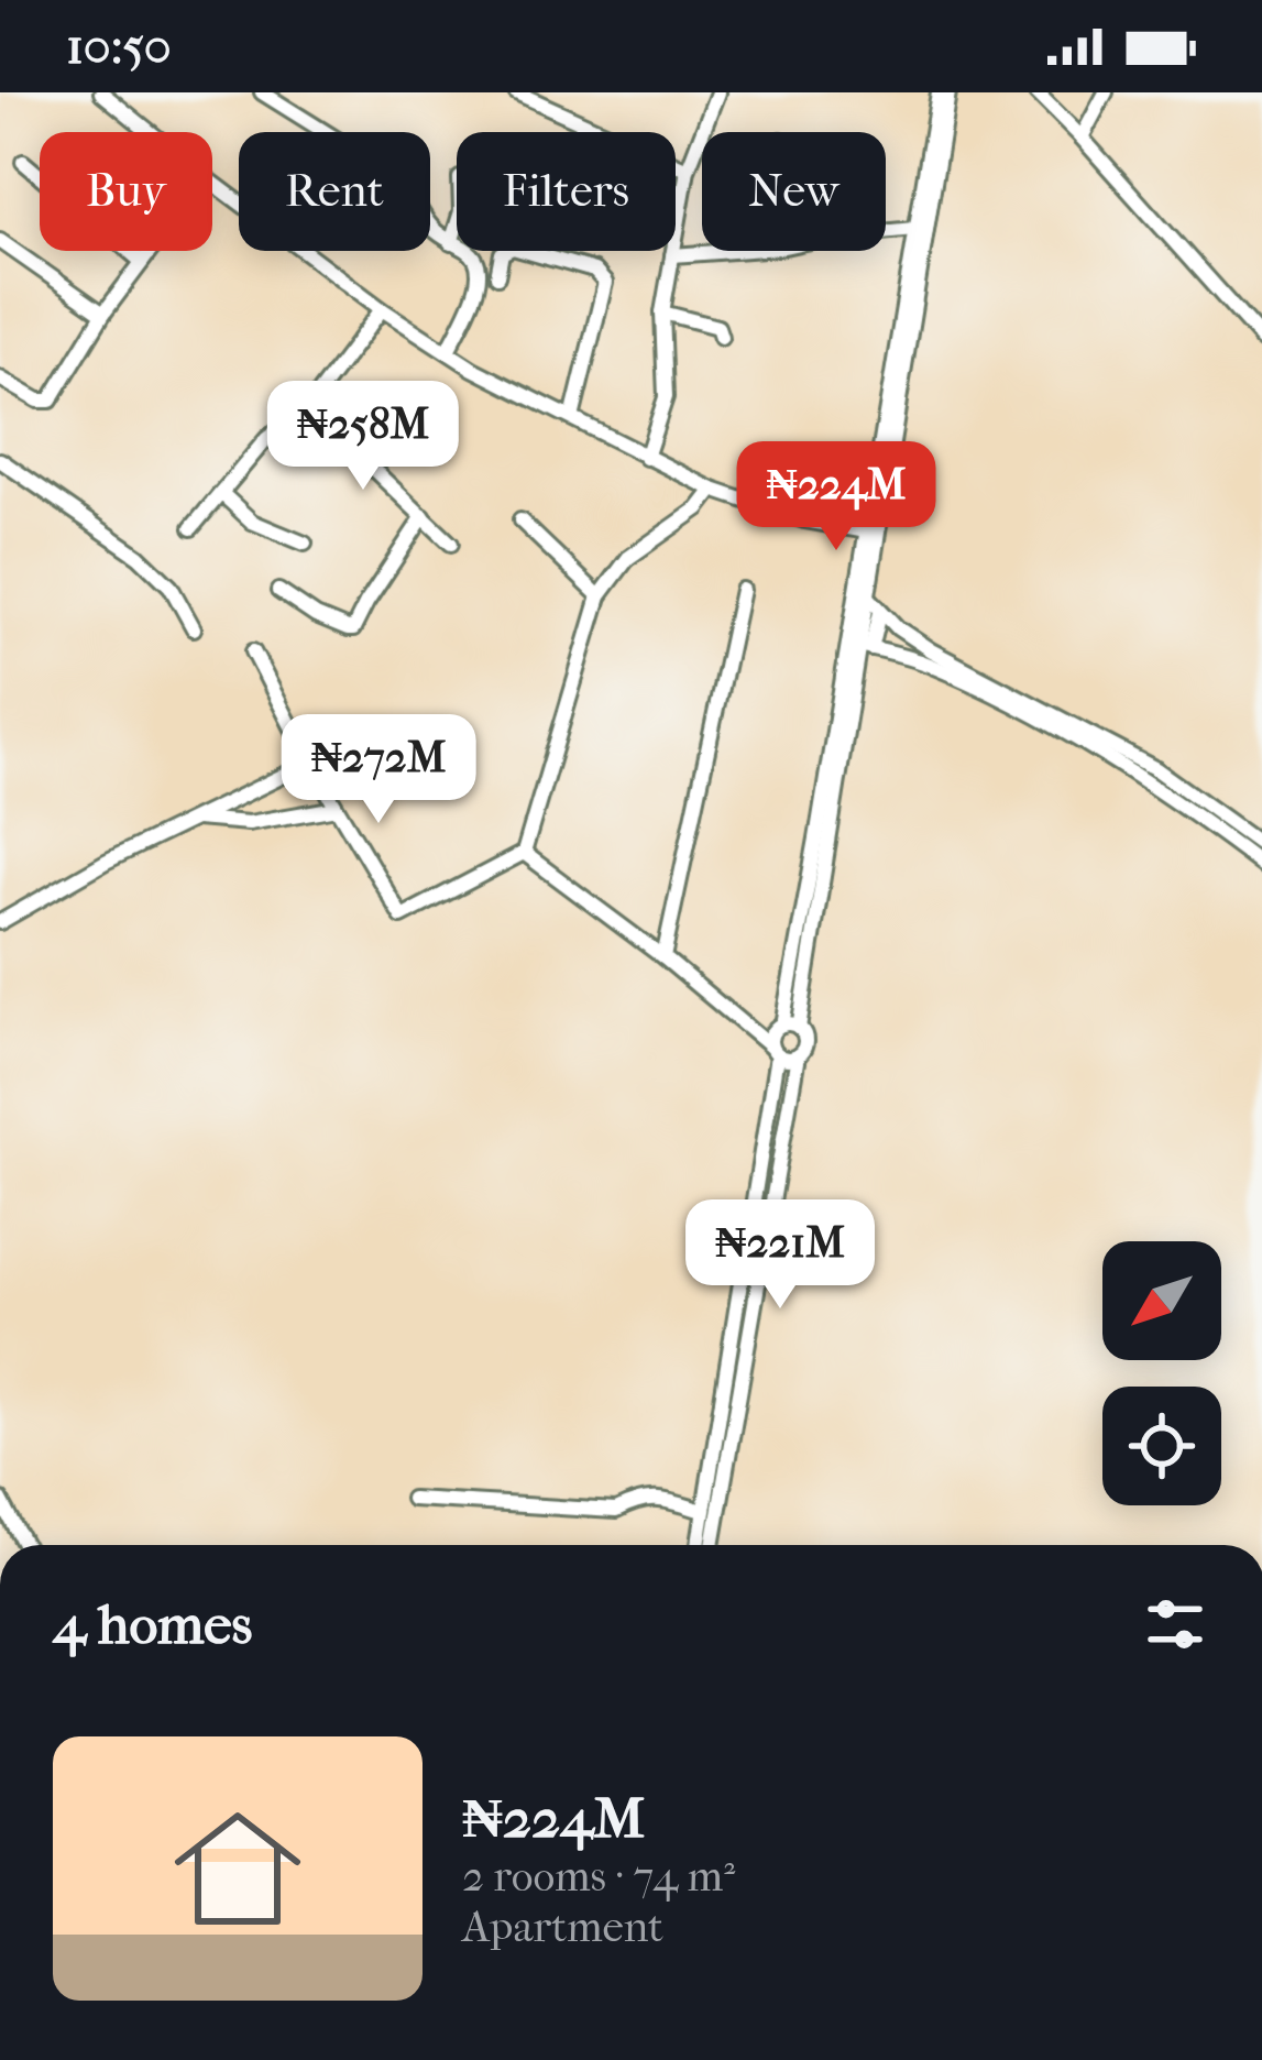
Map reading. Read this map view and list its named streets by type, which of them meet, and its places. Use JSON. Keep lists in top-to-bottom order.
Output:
{
  "north": "bottom left",
  "page": {
    "status": "10:50",
    "chip": [
      "Buy",
      "Rent",
      "Filters",
      "New"
    ],
    "price": [
      "₦258M",
      "₦224M",
      "₦272M",
      "₦221M"
    ],
    "heading": "4 homes",
    "list": [
      {
        "name": "₦224M",
        "note": "2 rooms · 74 m² · Apartment"
      }
    ]
  }
}
